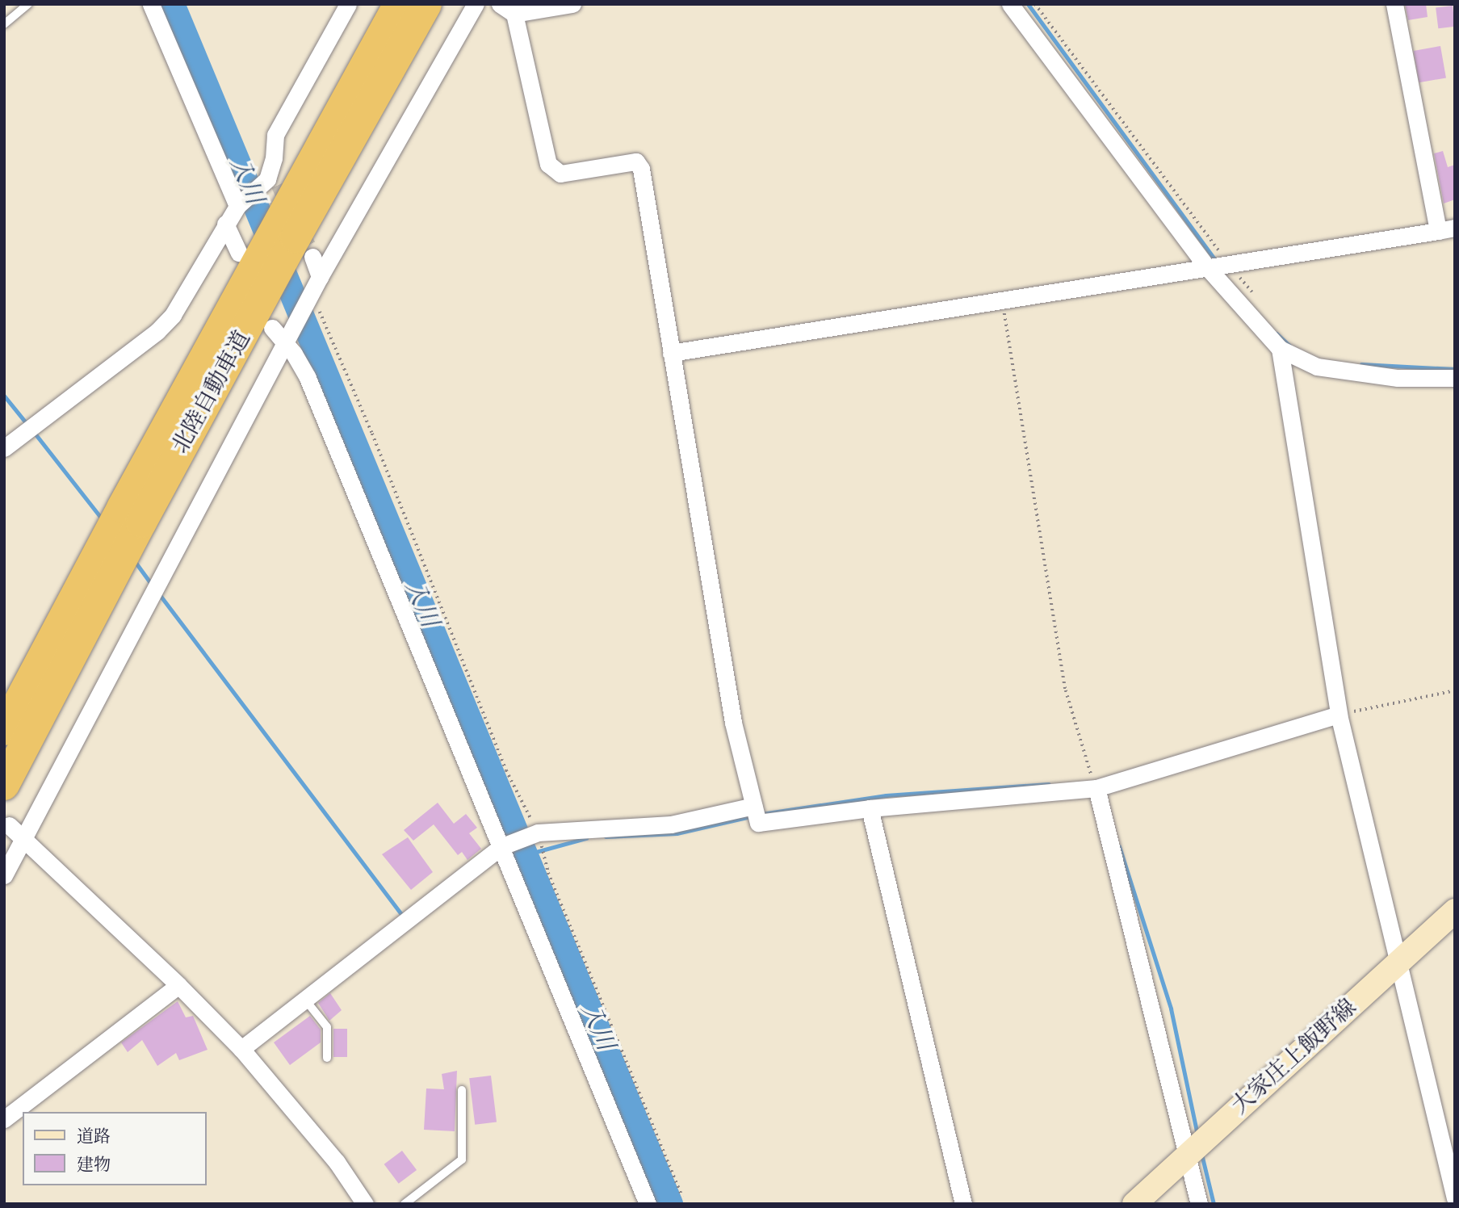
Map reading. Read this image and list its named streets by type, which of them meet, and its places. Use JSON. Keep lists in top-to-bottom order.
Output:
{
  "streets": {
    "highway": ["北陸自動車道"],
    "main road": ["大家庄上飯野線"]
  },
  "water": ["入川"],
  "legend": ["道路", "建物"]
}
